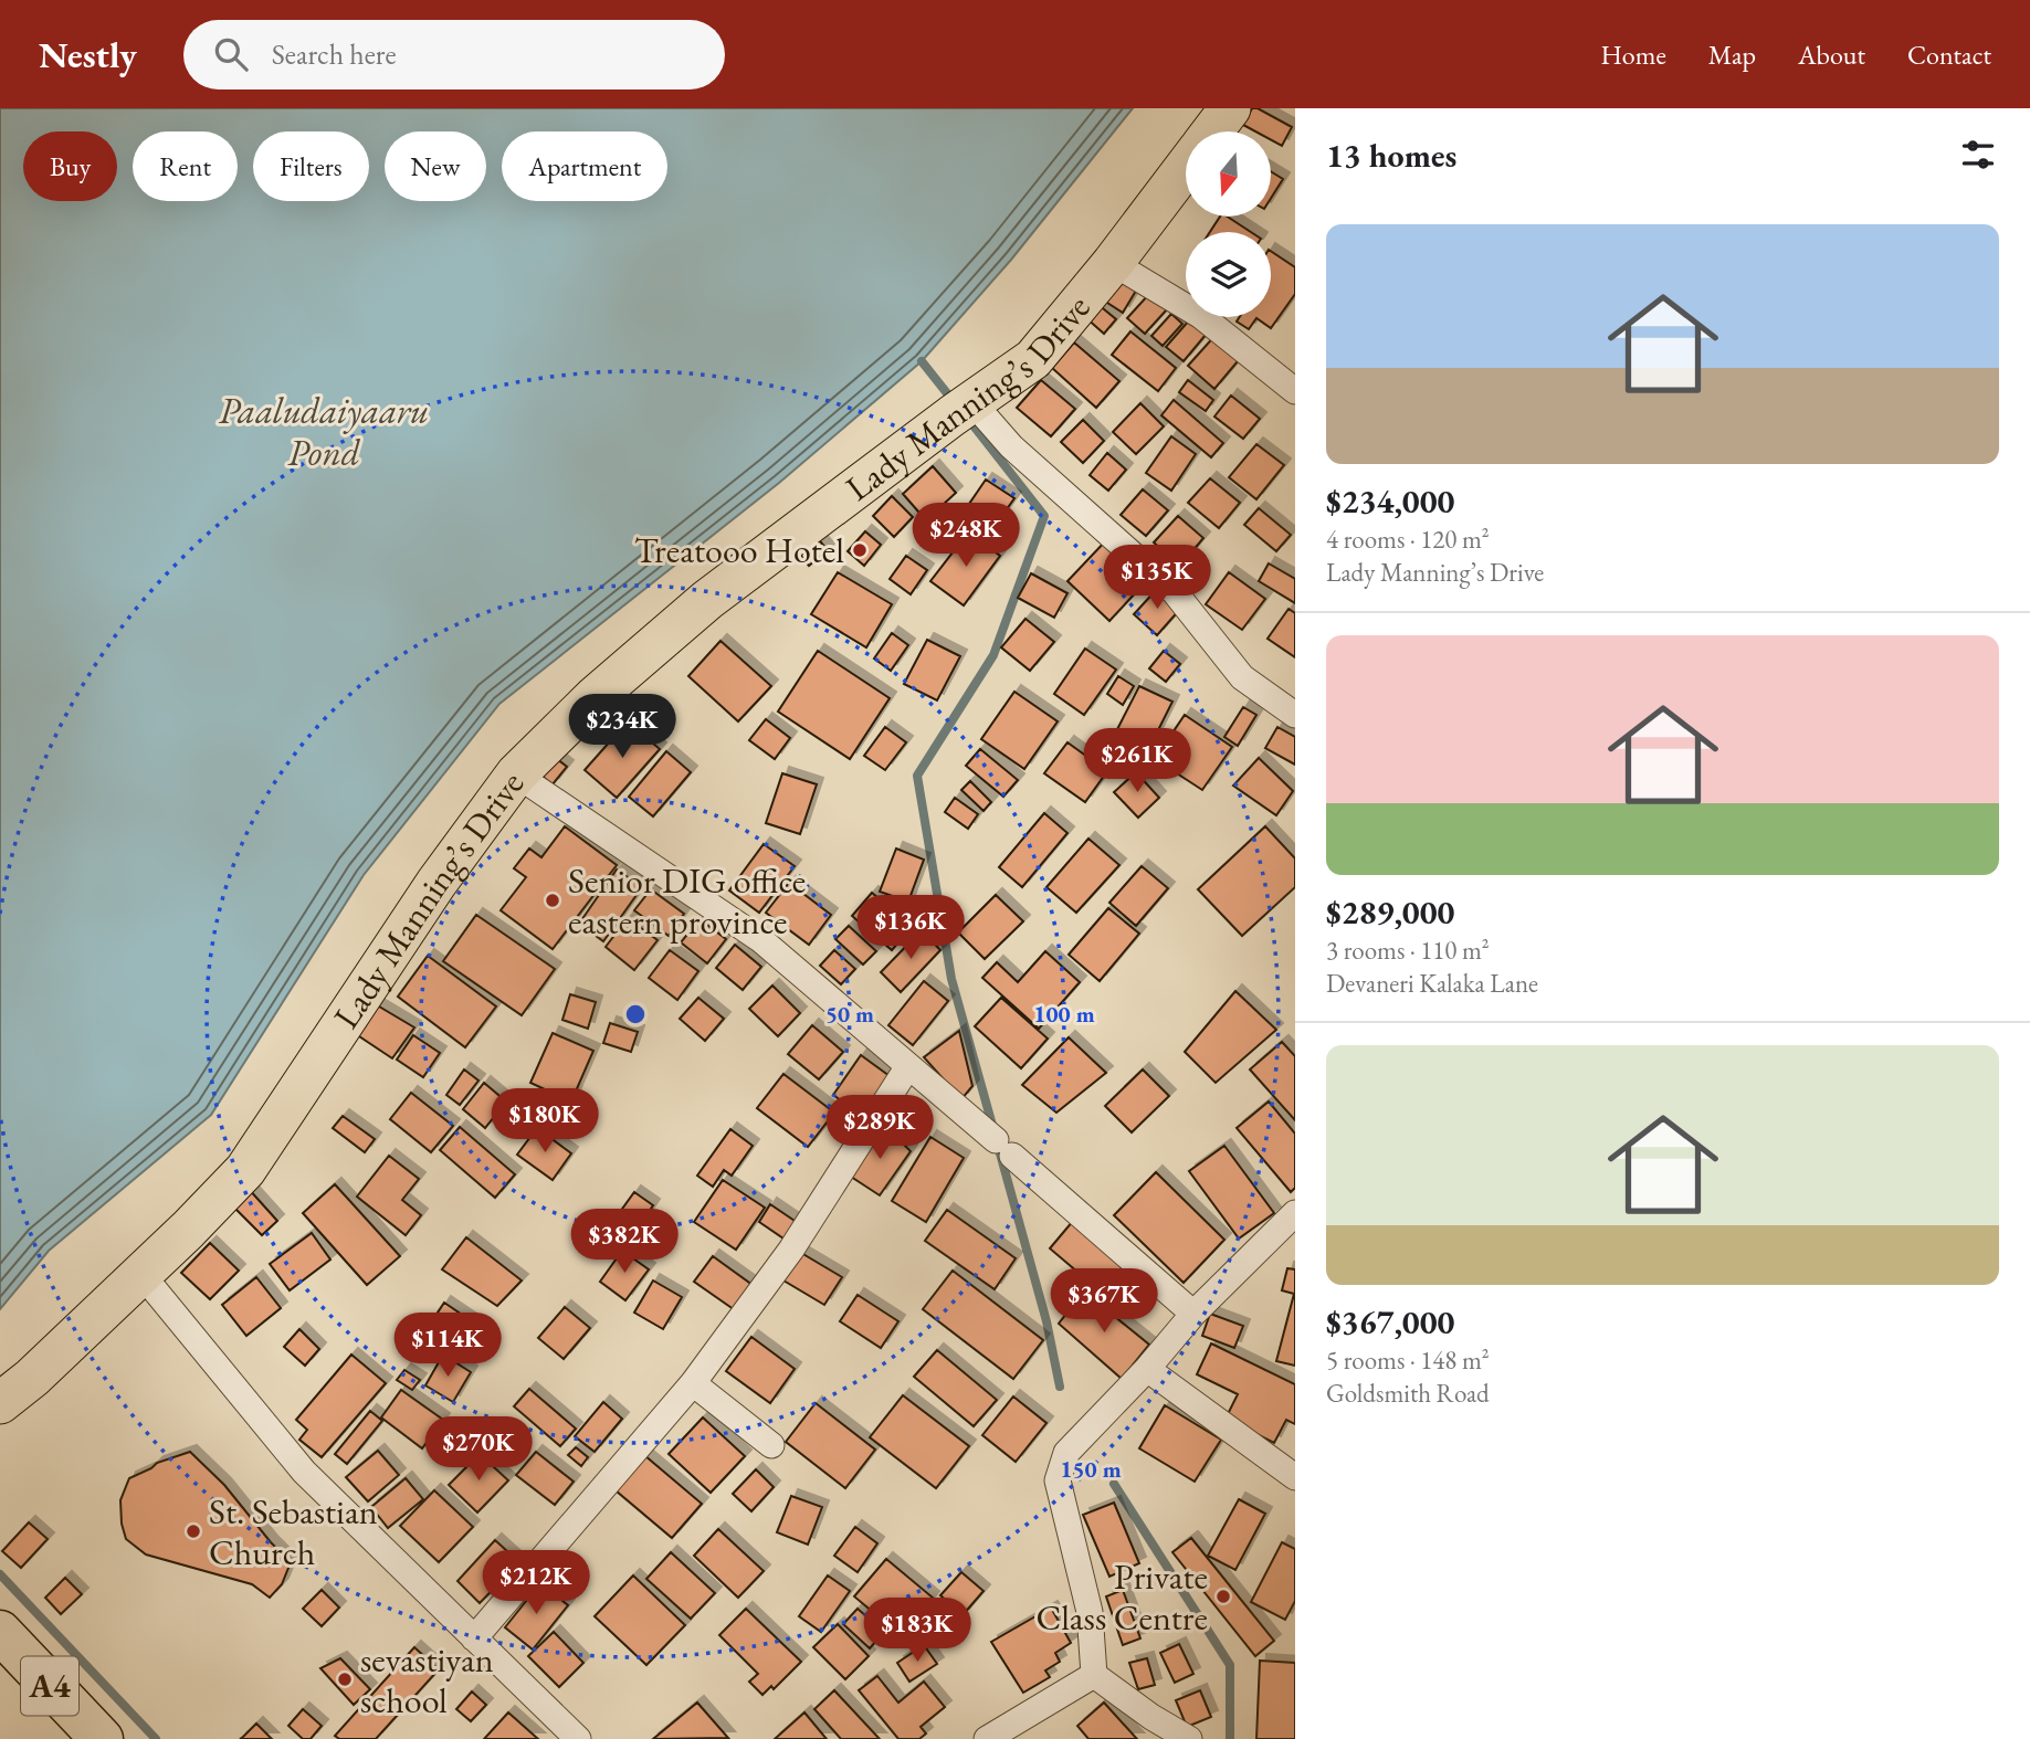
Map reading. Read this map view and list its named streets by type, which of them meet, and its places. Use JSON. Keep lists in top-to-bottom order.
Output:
{
  "streets": {
    "highway": ["A4"],
    "main road": ["Lady Manning’s Drive"]
  },
  "water": ["Paaludaiyaaru Pond"],
  "places": [
    "Treatooo Hotel",
    "Senior DIG office eastern province",
    "St. Sebastian Church",
    "Private Class Centre",
    "sevastiyan school"
  ],
  "north": "bottom",
  "page": {
    "header": "Nestly",
    "search": "Search here",
    "nav": [
      "Home",
      "Map",
      "About",
      "Contact"
    ],
    "heading": "13 homes",
    "chip": [
      "Buy",
      "Rent",
      "Filters",
      "New",
      "Apartment"
    ],
    "list": [
      {
        "name": "$234,000",
        "note": "4 rooms · 120 m² · Lady Manning’s Drive"
      },
      {
        "name": "$289,000",
        "note": "3 rooms · 110 m² · Devaneri Kalaka Lane"
      },
      {
        "name": "$367,000",
        "note": "5 rooms · 148 m² · Goldsmith Road"
      }
    ],
    "price": [
      "$248K",
      "$135K",
      "$234K",
      "$261K",
      "$136K",
      "$180K",
      "$289K",
      "$382K",
      "$367K",
      "$114K",
      "$270K",
      "$212K",
      "$183K"
    ]
  },
  "rings": ["50 m", "100 m", "150 m"]
}
